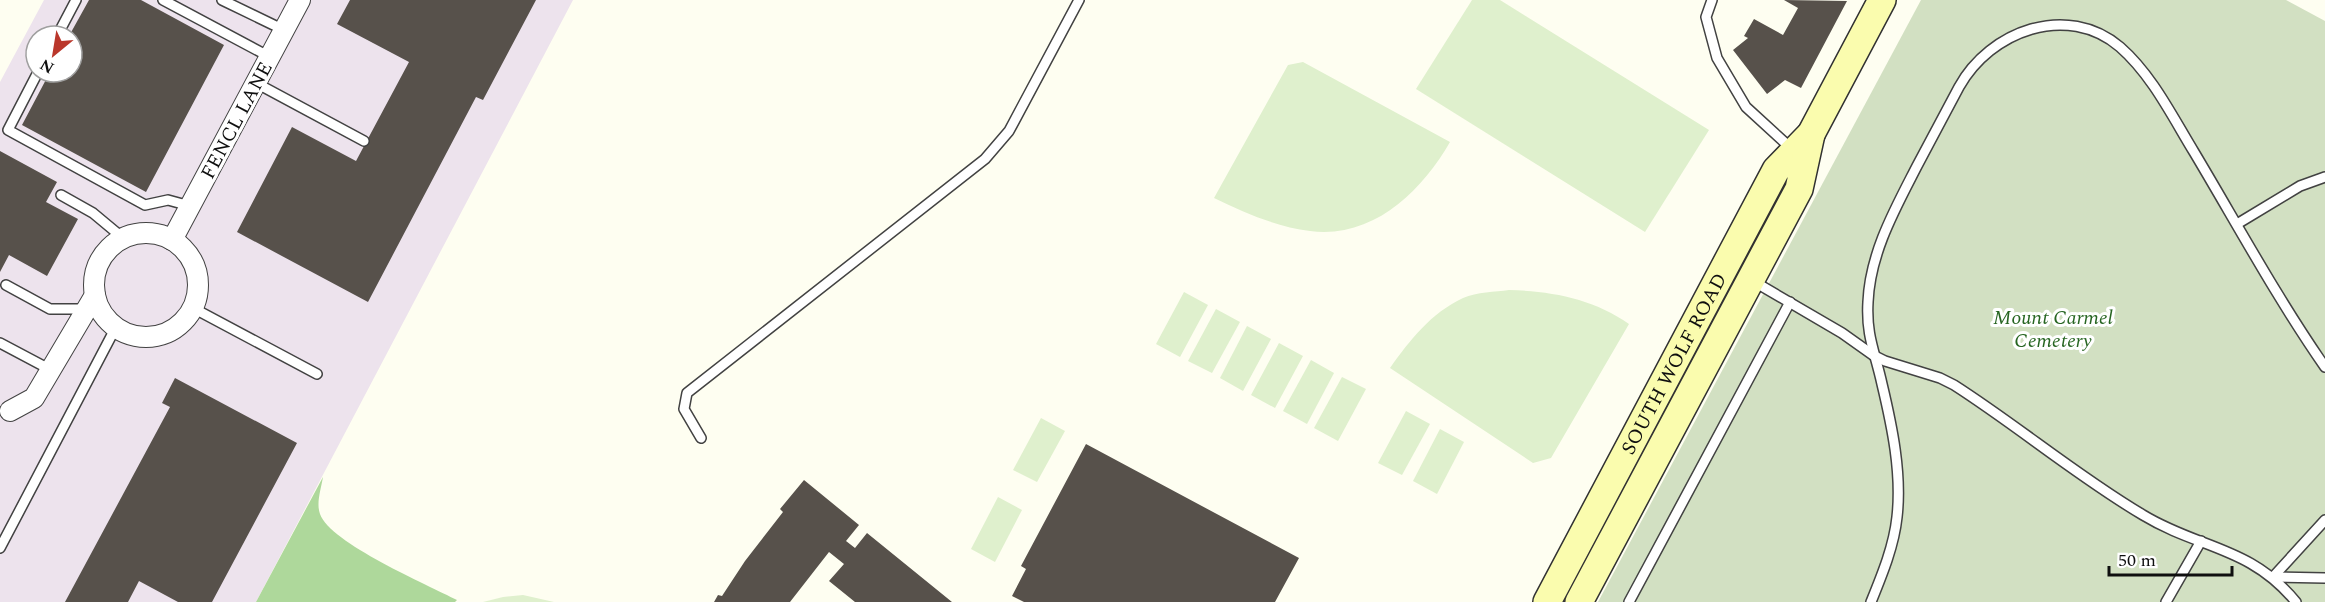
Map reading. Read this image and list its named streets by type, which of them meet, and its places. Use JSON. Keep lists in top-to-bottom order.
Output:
{
  "streets": {
    "main road": ["SOUTH WOLF ROAD"],
    "street": ["FENCL LANE"]
  },
  "parks": ["Mount Carmel Cemetery"],
  "scale_bar": "50 m",
  "north": "bottom left"
}
